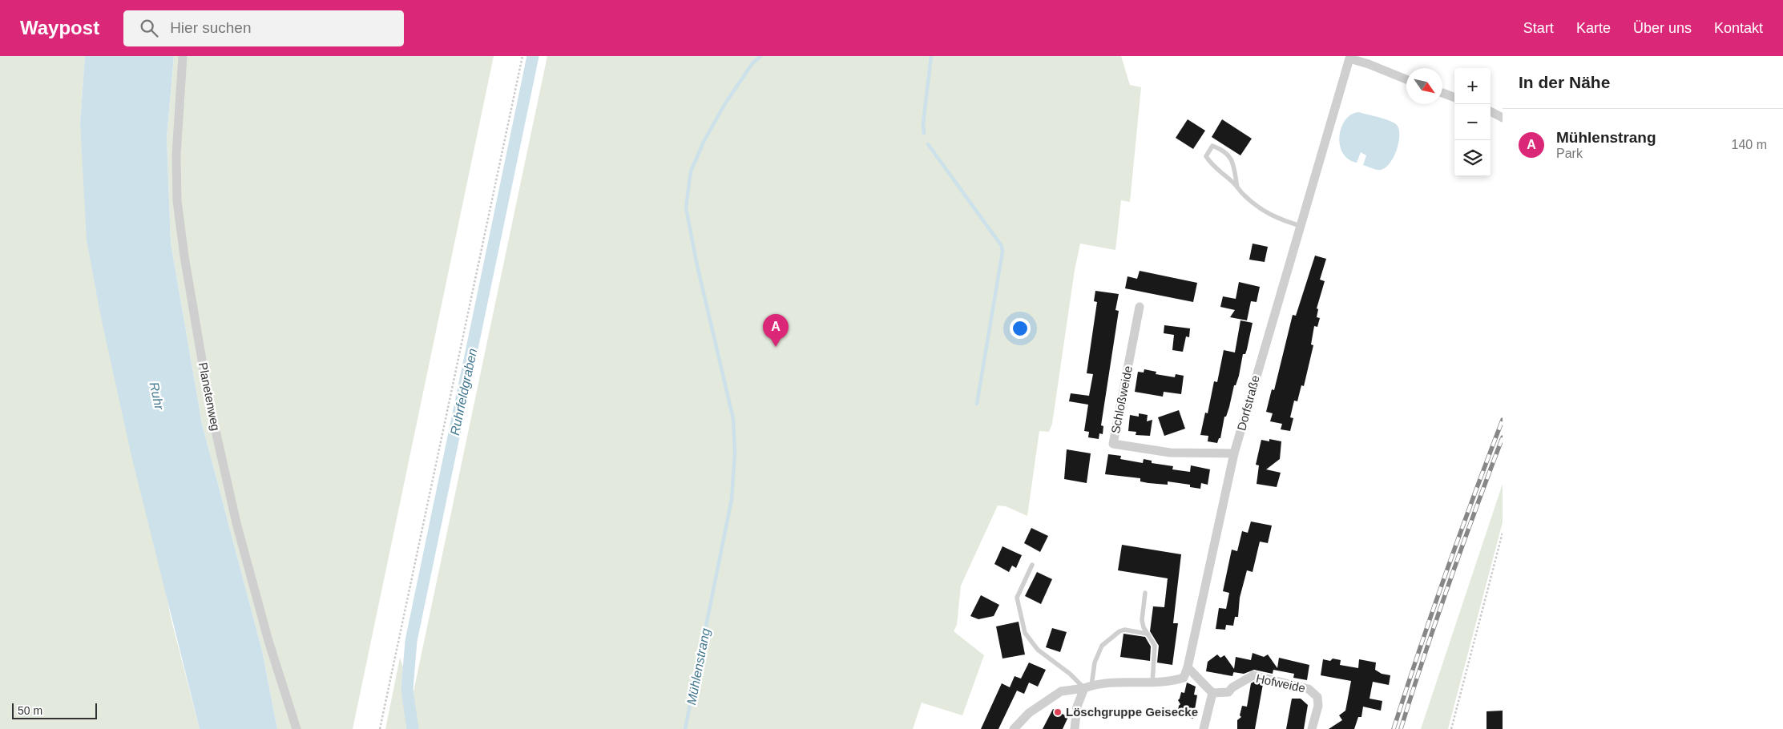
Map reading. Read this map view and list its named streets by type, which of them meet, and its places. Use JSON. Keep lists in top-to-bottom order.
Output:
{
  "streets": {
    "street": [
      "Planetenweg",
      "Schloßweide",
      "Dorfstraße",
      "Hofweide"
    ]
  },
  "crossings": [
    ["Schloßweide", "Dorfstraße"]
  ],
  "water": ["Ruhrfeldgraben", "Ruhr", "Mühlenstrang"],
  "places": ["Löschgruppe Geisecke"],
  "scale_bar": "50 m",
  "north": "bottom right",
  "page": {
    "header": "Waypost",
    "search": "Hier suchen",
    "nav": [
      "Start",
      "Karte",
      "Über uns",
      "Kontakt"
    ],
    "heading": "In der Nähe",
    "map_buttons": ["+", "−"],
    "list": [
      {
        "mark": "A",
        "name": "Mühlenstrang",
        "note": "Park",
        "value": "140 m"
      }
    ],
    "pins": "A",
    "scale": "50 m"
  }
}
